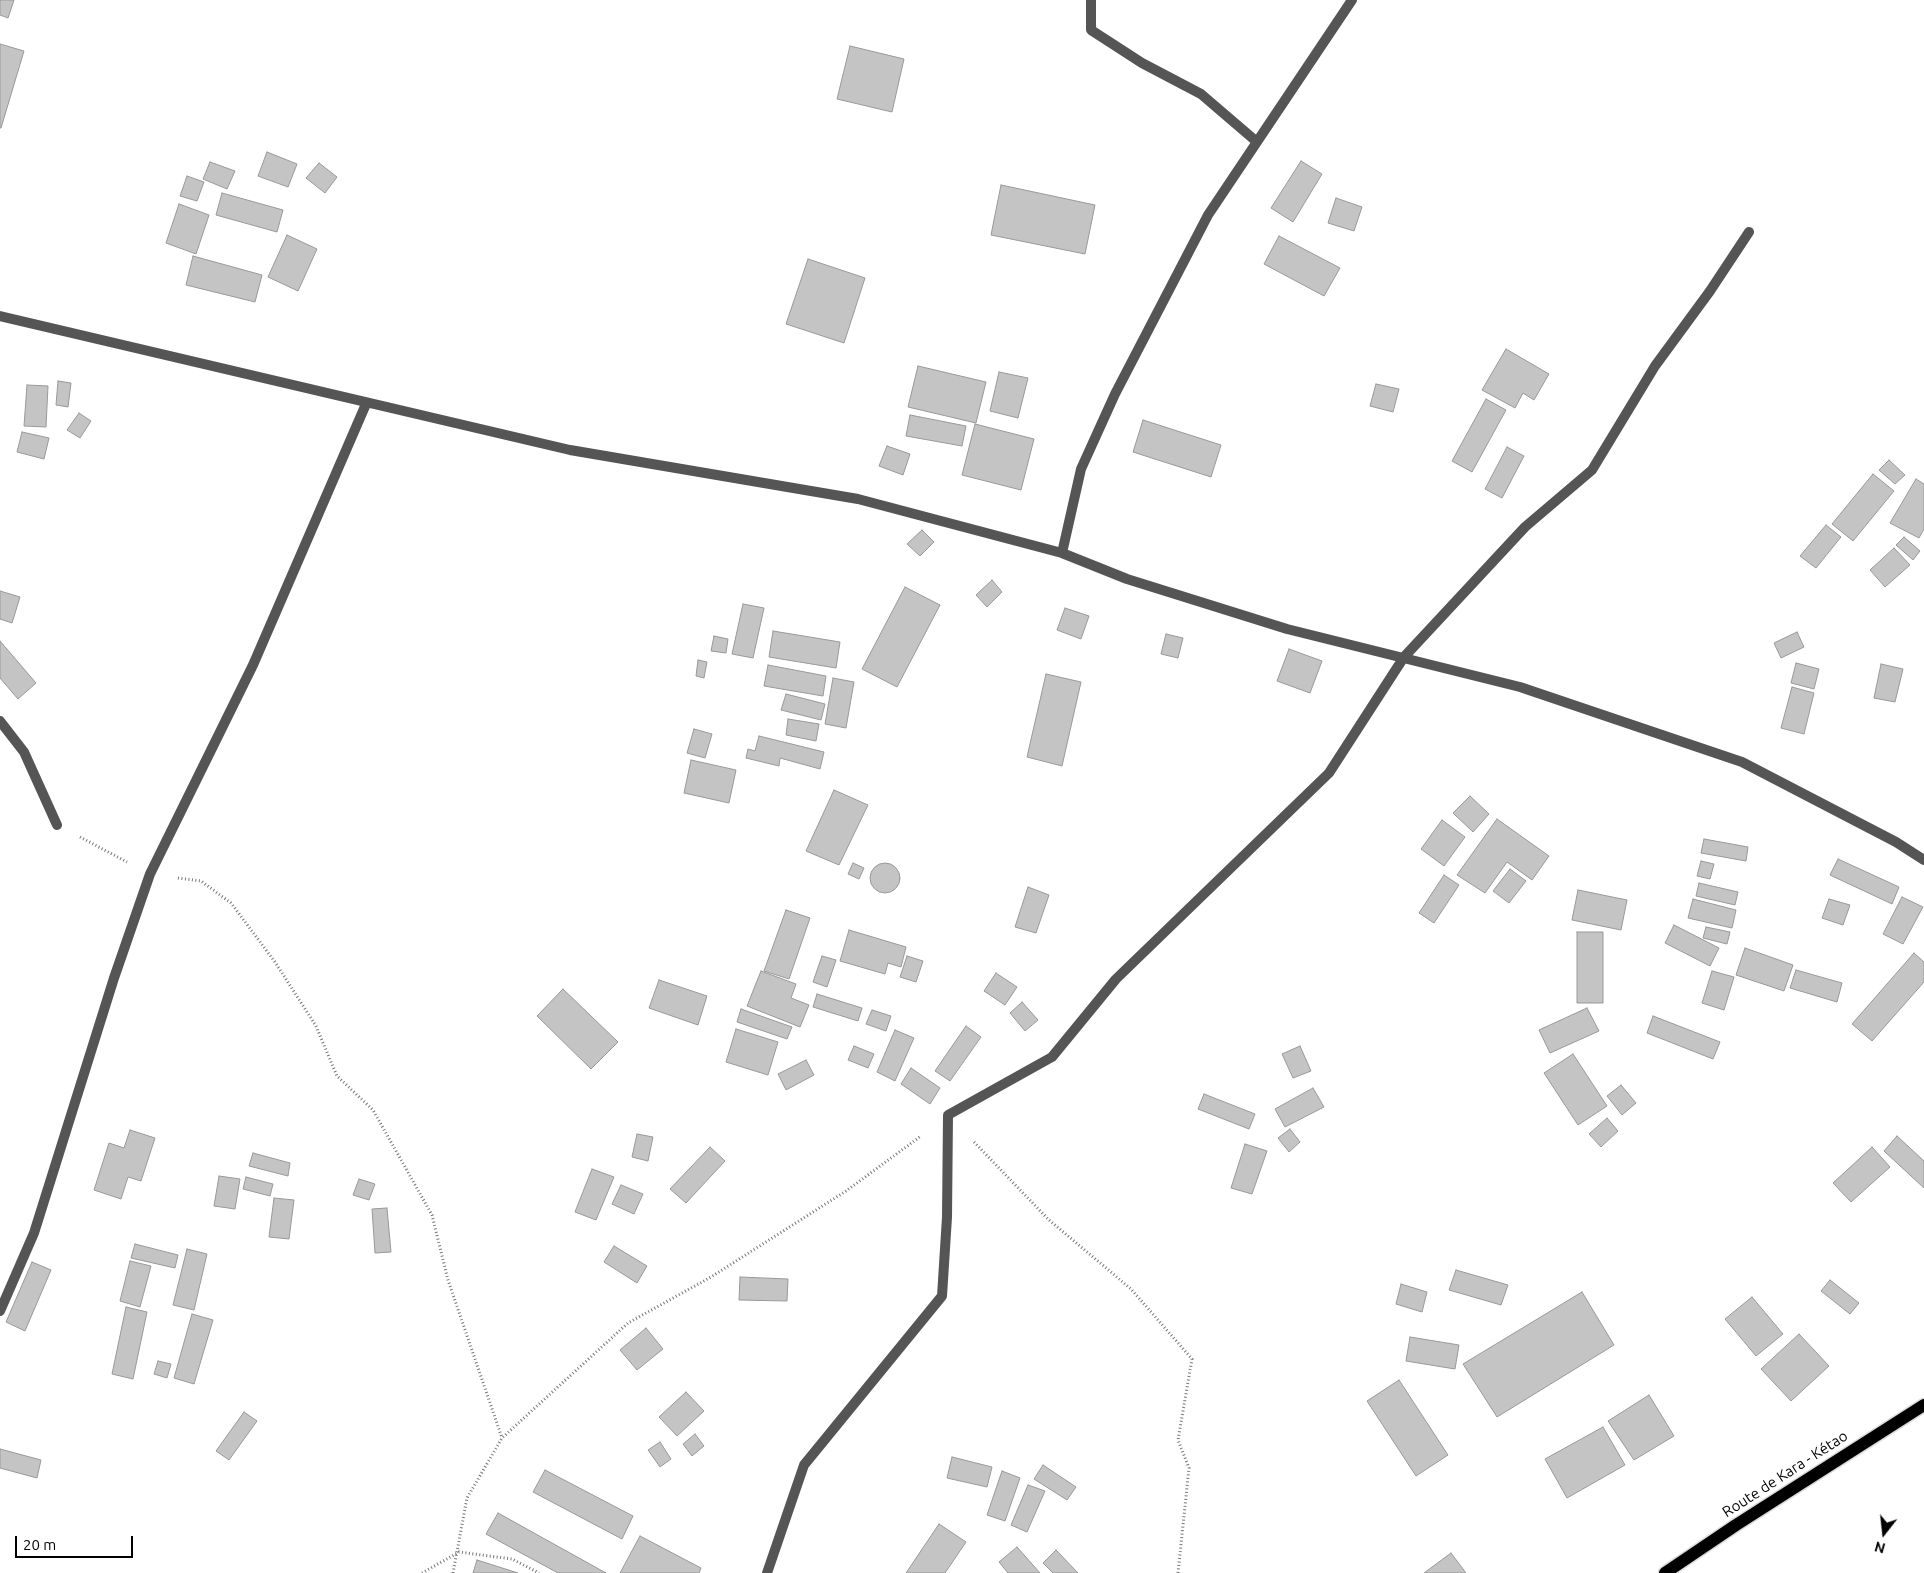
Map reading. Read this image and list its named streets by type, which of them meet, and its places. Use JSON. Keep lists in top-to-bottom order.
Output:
{
  "streets": {
    "main road": ["Route de Kara - Kétao"]
  },
  "scale_bar": "20 m",
  "north": "bottom"
}
